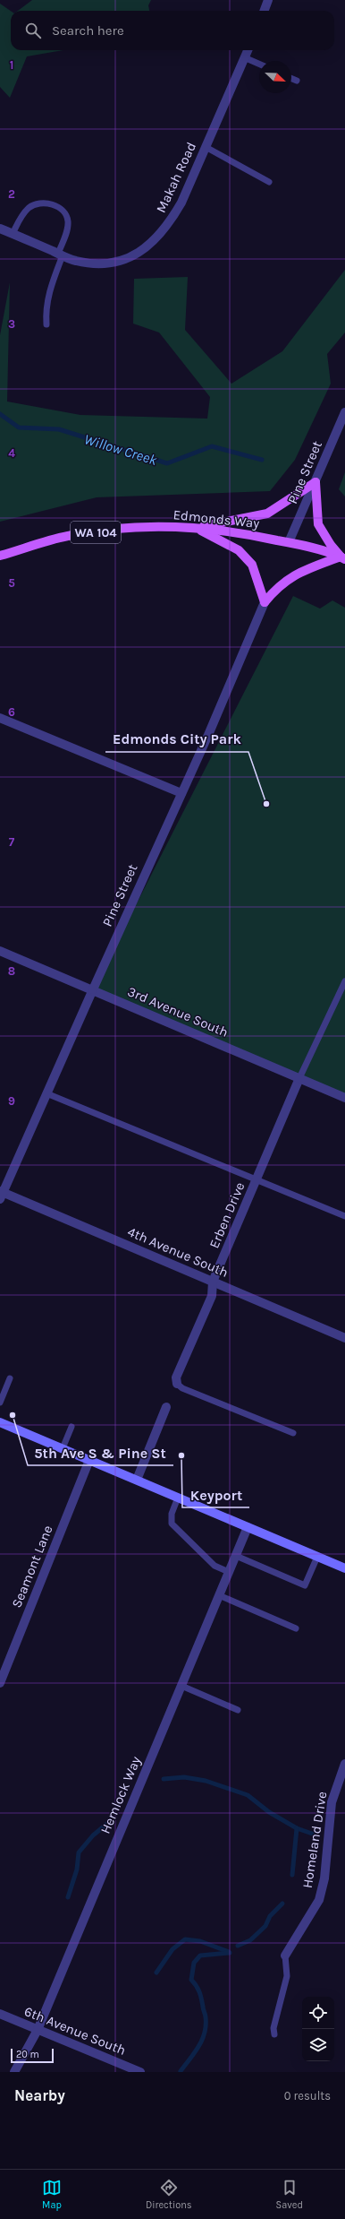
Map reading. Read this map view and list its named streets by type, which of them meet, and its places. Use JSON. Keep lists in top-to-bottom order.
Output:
{
  "streets": {
    "main road": ["Edmonds Way", "WA 104"],
    "street": [
      "Makah Road",
      "Pine Street",
      "3rd Avenue South",
      "Erben Drive",
      "4th Avenue South",
      "Seamont Lane",
      "Hemlock Way",
      "Homeland Drive",
      "6th Avenue South"
    ]
  },
  "crossings": [
    ["Pine Street", "Edmonds Way"],
    ["Pine Street", "3rd Avenue South"],
    ["Pine Street", "4th Avenue South"],
    ["3rd Avenue South", "Erben Drive"],
    ["Erben Drive", "4th Avenue South"],
    ["Hemlock Way", "6th Avenue South"]
  ],
  "water": ["Willow Creek"],
  "places": ["Edmonds City Park", "5th Ave S & Pine St", "Keyport"],
  "scale_bar": "20 m",
  "north": "bottom right",
  "page": {
    "search": "Search here",
    "scale": "20 m",
    "heading": ["Nearby", "0 results"],
    "nav": ["Map", "Directions", "Saved"]
  },
  "grid": {
    "rows": [
      "1",
      "2",
      "3",
      "4",
      "5",
      "6",
      "7",
      "8",
      "9"
    ]
  }
}
